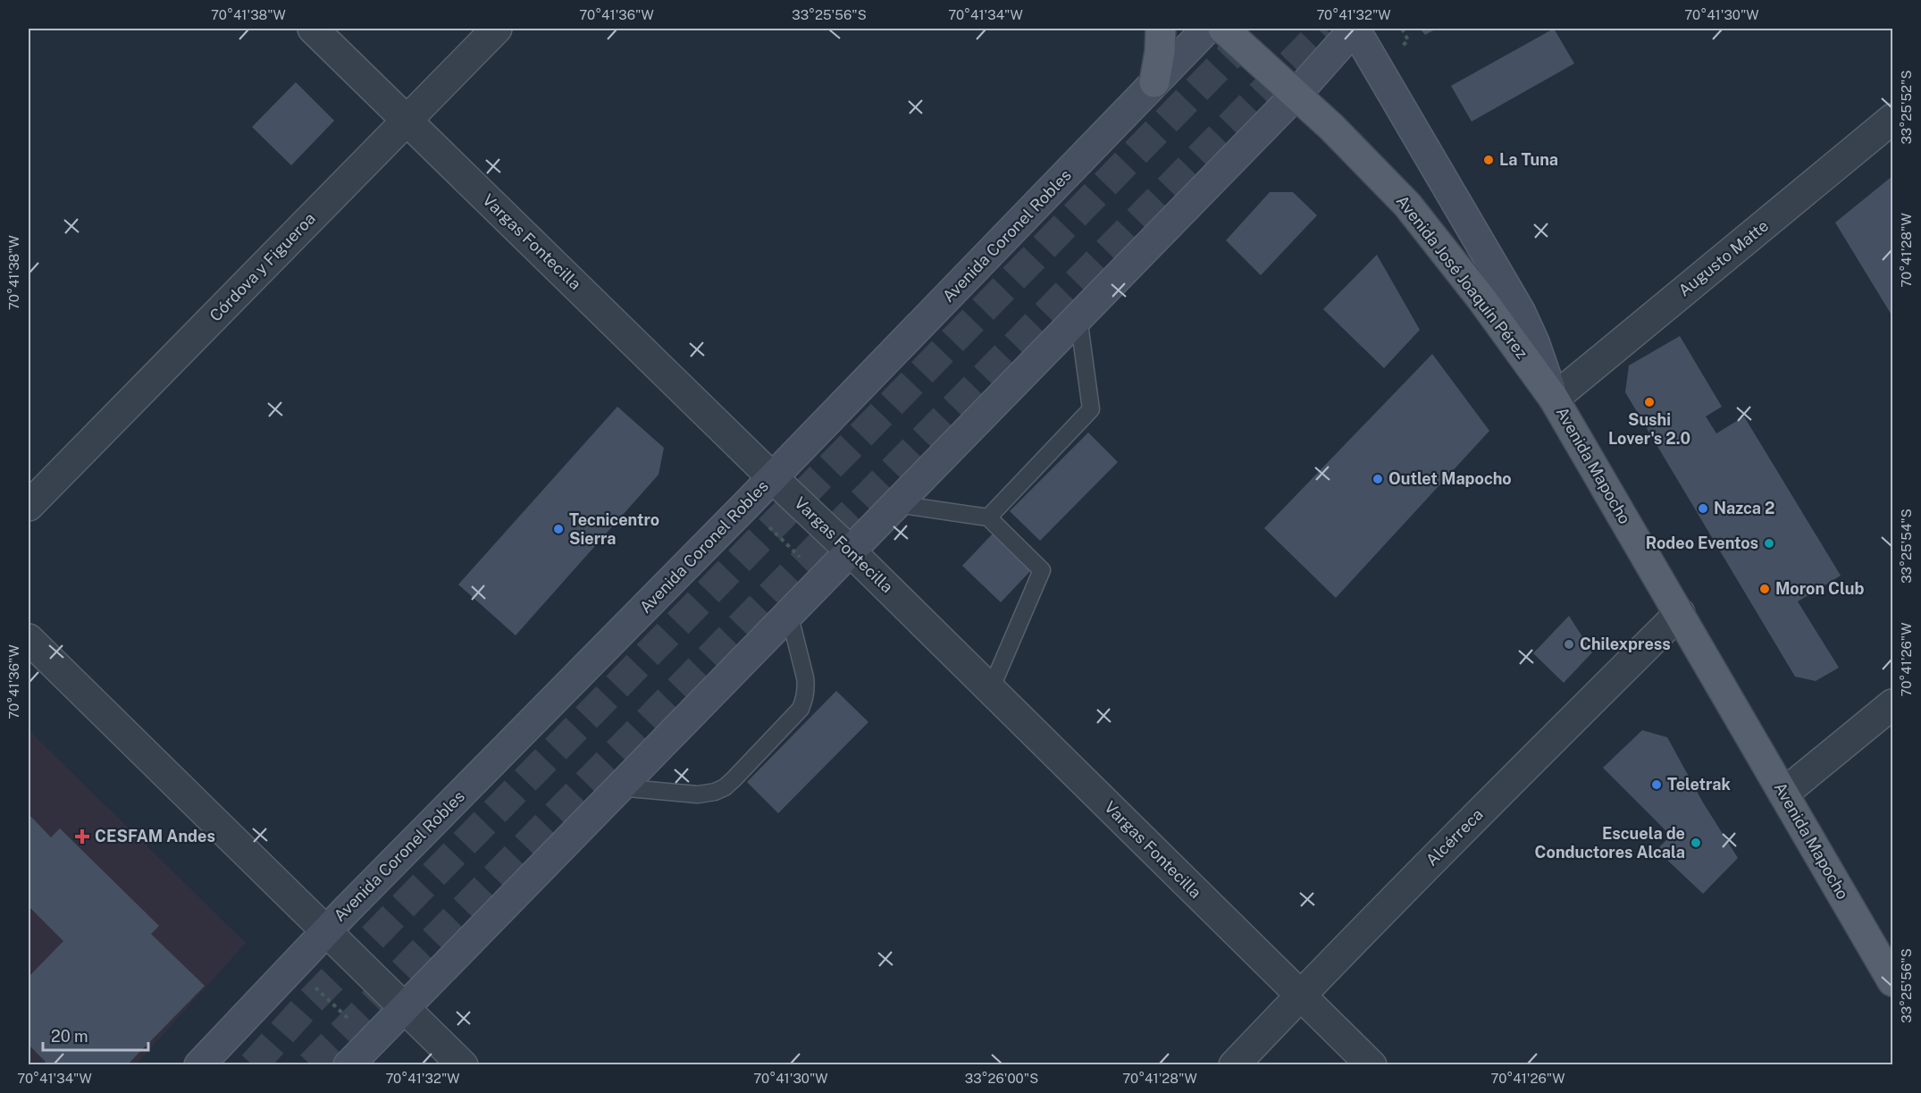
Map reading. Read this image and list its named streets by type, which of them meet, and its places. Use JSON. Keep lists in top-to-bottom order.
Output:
{
  "streets": {
    "main road": ["Avenida Coronel Robles", "Avenida José Joaquín Pérez", "Avenida Mapocho"],
    "street": [
      "Vargas Fontecilla",
      "Augusto Matte",
      "Córdova y Figueroa",
      "Alcérreca"
    ]
  },
  "crossings": [
    ["Avenida Coronel Robles", "Vargas Fontecilla"],
    ["Vargas Fontecilla", "Córdova y Figueroa"],
    ["Vargas Fontecilla", "Alcérreca"],
    ["Augusto Matte", "Avenida José Joaquín Pérez"],
    ["Augusto Matte", "Avenida Mapocho"],
    ["Avenida José Joaquín Pérez", "Avenida Mapocho"],
    ["Avenida Mapocho", "Alcérreca"]
  ],
  "places": {
    "other": [
      "La Tuna",
      "Sushi Lover's 2.0",
      "Outlet Mapocho",
      "Nazca 2",
      "Tecnicentro Sierra",
      "Rodeo Eventos",
      "Moron Club",
      "Chilexpress",
      "Teletrak",
      "Escuela de Conductores Alcala"
    ],
    "health": ["CESFAM Andes"]
  },
  "scale_bar": "20 m",
  "coordinates": [
    "70°41'38\"W",
    "70°41'36\"W",
    "33°25'56\"S",
    "70°41'34\"W",
    "70°41'32\"W",
    "70°41'30\"W",
    "33°25'52\"S",
    "70°41'28\"W",
    "33°25'54\"S",
    "70°41'26\"W",
    "33°26'00\"S"
  ]
}
